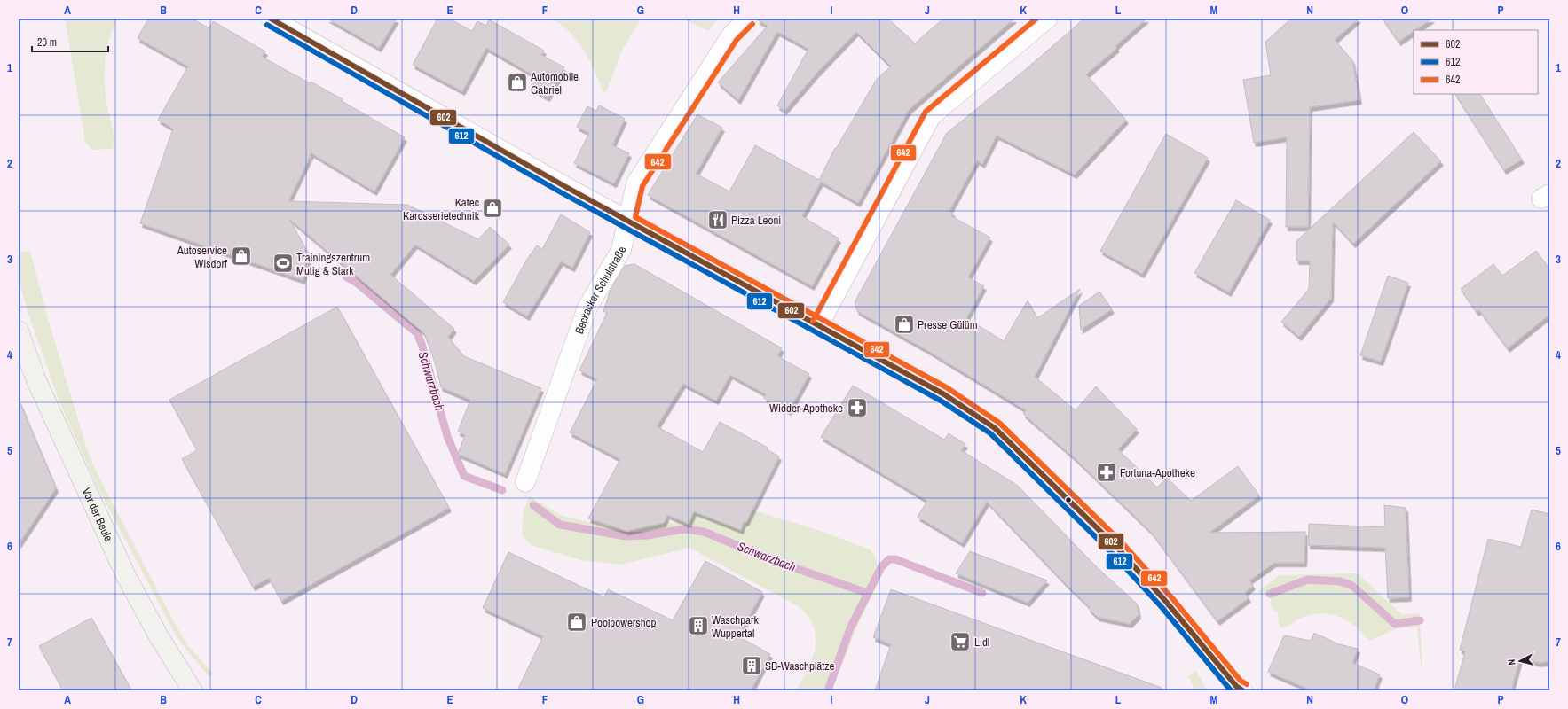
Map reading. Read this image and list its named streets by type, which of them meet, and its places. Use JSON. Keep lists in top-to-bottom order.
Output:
{
  "streets": {
    "main road": ["Vor der Beule"],
    "street": ["Beckacker Schulstraße"]
  },
  "water": ["Schwarzbach"],
  "places": {
    "shop": [
      "Automobile Gabriel",
      "Katec Karosserietechnik",
      "Autoservice Wisdorf",
      "Presse Gülüm",
      "Poolpowershop"
    ],
    "restaurant": ["Pizza Leoni"],
    "sports": ["Trainingszentrum Mutig & Stark"],
    "pharmacy": ["Widder-Apotheke", "Fortuna-Apotheke"],
    "building": ["Waschpark Wuppertal", "SB-Waschplätze"],
    "supermarket": ["Lidl"]
  },
  "lines": ["transit line 602", "transit line 642", "transit line 612"],
  "legend": ["602", "612", "642"],
  "scale_bar": "20 m",
  "north": "left",
  "grid": {
    "columns": [
      "A",
      "B",
      "C",
      "D",
      "E",
      "F",
      "G",
      "H",
      "I",
      "J",
      "K",
      "L",
      "M",
      "N",
      "O",
      "P"
    ],
    "rows": [
      "1",
      "2",
      "3",
      "4",
      "5",
      "6",
      "7"
    ]
  }
}
